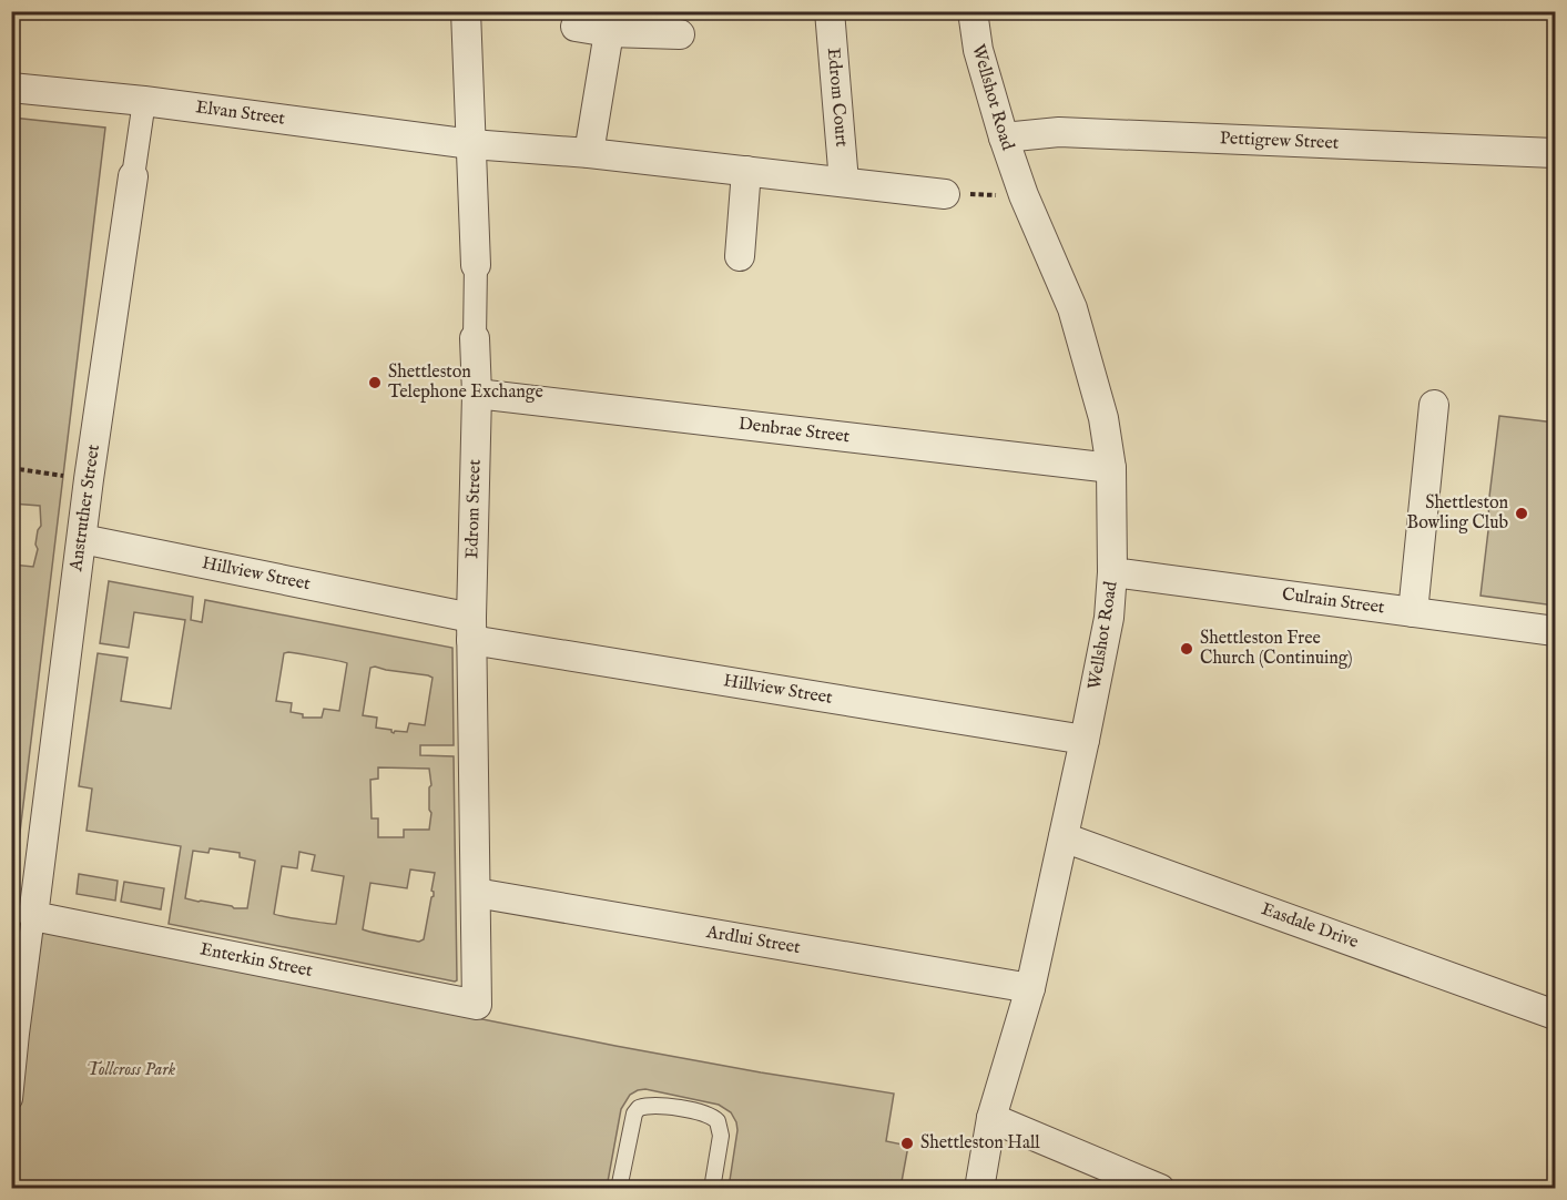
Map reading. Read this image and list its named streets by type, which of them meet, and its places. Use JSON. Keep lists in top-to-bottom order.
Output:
{
  "streets": {
    "street": [
      "Edrom Court",
      "Wellshot Road",
      "Elvan Street",
      "Pettigrew Street",
      "Denbrae Street",
      "Anstruther Street",
      "Edrom Street",
      "Hillview Street",
      "Culrain Street",
      "Easdale Drive",
      "Ardlui Street",
      "Enterkin Street"
    ]
  },
  "crossings": [
    ["Wellshot Road", "Pettigrew Street"],
    ["Wellshot Road", "Denbrae Street"],
    ["Wellshot Road", "Hillview Street"],
    ["Wellshot Road", "Culrain Street"],
    ["Wellshot Road", "Easdale Drive"],
    ["Wellshot Road", "Ardlui Street"],
    ["Elvan Street", "Anstruther Street"],
    ["Elvan Street", "Edrom Street"],
    ["Denbrae Street", "Edrom Street"],
    ["Anstruther Street", "Hillview Street"],
    ["Anstruther Street", "Enterkin Street"],
    ["Edrom Street", "Hillview Street"],
    ["Edrom Street", "Ardlui Street"],
    ["Edrom Street", "Enterkin Street"]
  ],
  "parks": ["Tollcross Park"],
  "places": [
    "Shettleston Telephone Exchange",
    "Shettleston Bowling Club",
    "Shettleston Free Church (Continuing)",
    "Shettleston Hall"
  ]
}
